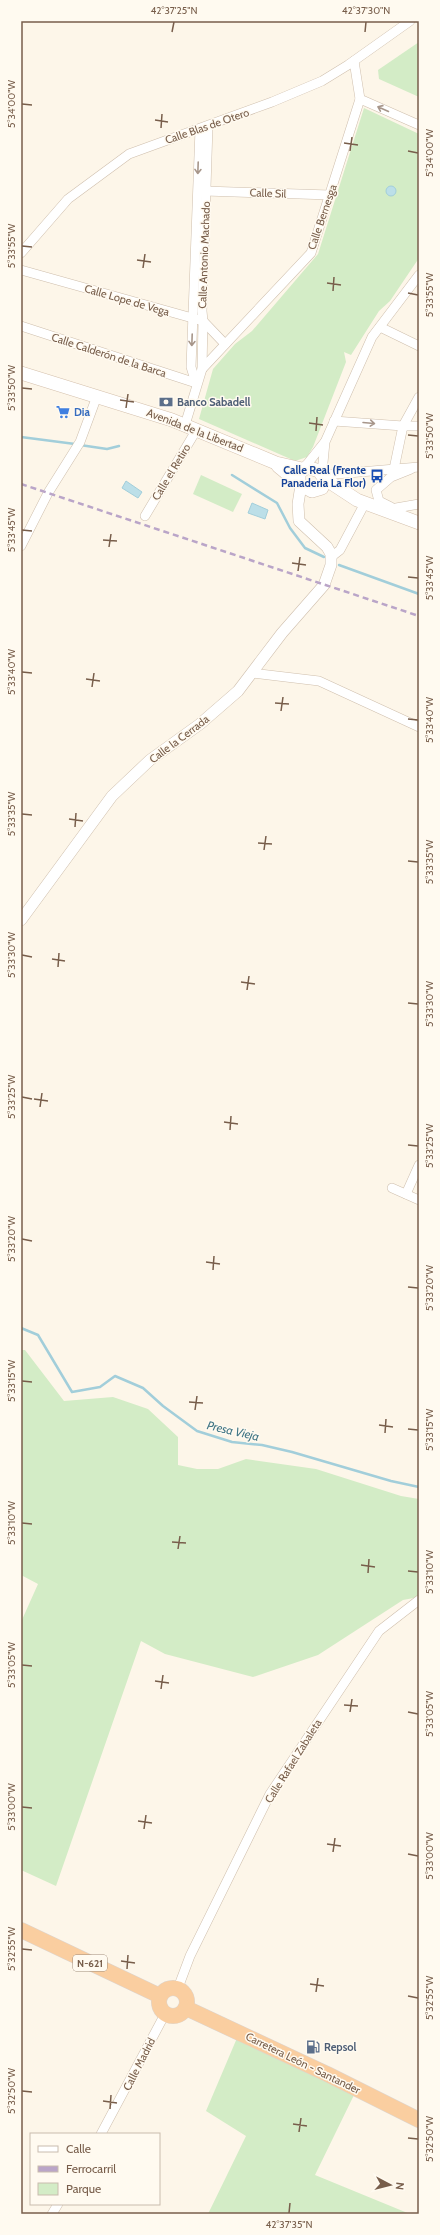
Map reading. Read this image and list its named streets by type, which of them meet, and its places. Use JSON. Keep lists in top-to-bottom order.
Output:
{
  "streets": {
    "highway": ["N-621", "Carretera León - Santander"],
    "main road": ["Avenida de la Libertad"],
    "street": [
      "Calle Blas de Otero",
      "Calle Sil",
      "Calle Bernesga",
      "Calle Antonio Machado",
      "Calle Lope de Vega",
      "Calle Calderón de la Barca",
      "Calle el Retiro",
      "Calle la Cerrada",
      "Calle Rafael Zabaleta",
      "Calle Madrid"
    ]
  },
  "crossings": [
    ["Calle Blas de Otero", "Calle Antonio Machado"],
    ["Calle Sil", "Calle Bernesga"],
    ["Calle Sil", "Calle Antonio Machado"],
    ["Calle Bernesga", "Calle Antonio Machado"],
    ["Calle Antonio Machado", "Calle Lope de Vega"],
    ["Calle Antonio Machado", "Calle Calderón de la Barca"],
    ["Calle Antonio Machado", "Avenida de la Libertad"],
    ["Avenida de la Libertad", "Calle el Retiro"],
    ["Calle Rafael Zabaleta", "N-621"],
    ["Calle Rafael Zabaleta", "Carretera León - Santander"],
    ["Calle Rafael Zabaleta", "Calle Madrid"],
    ["N-621", "Carretera León - Santander"],
    ["N-621", "Calle Madrid"],
    ["Carretera León - Santander", "Calle Madrid"]
  ],
  "water": ["Presa Vieja"],
  "places": {
    "bank": ["Banco Sabadell"],
    "supermarket": ["Dia"],
    "bus stop": ["Calle Real (Frente Panaderia La Flor)"],
    "fuel station": ["Repsol"]
  },
  "legend": ["Calle", "Ferrocarril", "Parque"],
  "north": "right",
  "coordinates": [
    "42°37'25\"N",
    "42°37'30\"N",
    "5°34'00\"W",
    "5°33'55\"W",
    "5°33'50\"W",
    "5°33'45\"W",
    "5°33'40\"W",
    "5°33'35\"W",
    "5°33'30\"W",
    "5°33'25\"W",
    "5°33'20\"W",
    "5°33'15\"W",
    "5°33'10\"W",
    "5°33'05\"W",
    "5°33'00\"W",
    "5°32'55\"W",
    "5°32'50\"W",
    "42°37'35\"N"
  ]
}
